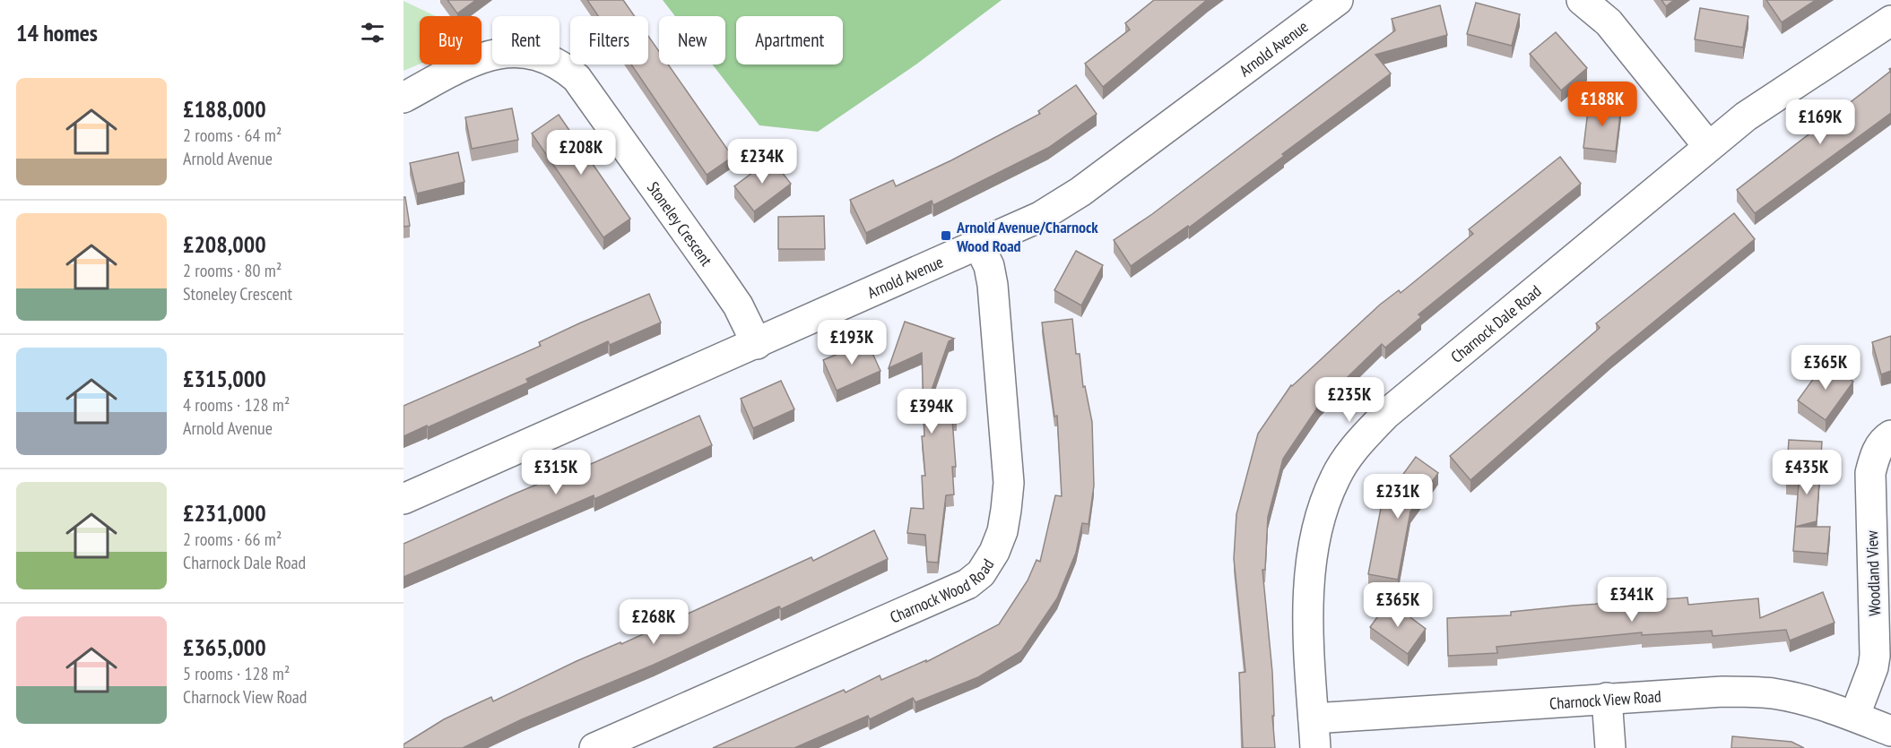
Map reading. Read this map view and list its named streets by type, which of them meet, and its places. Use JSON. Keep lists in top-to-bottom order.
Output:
{
  "streets": {
    "street": [
      "Arnold Avenue",
      "Stoneley Crescent",
      "Charnock Dale Road",
      "Woodland View",
      "Charnock Wood Road",
      "Charnock View Road"
    ]
  },
  "crossings": [
    ["Arnold Avenue", "Stoneley Crescent"],
    ["Arnold Avenue", "Charnock Wood Road"],
    ["Charnock Dale Road", "Charnock View Road"],
    ["Woodland View", "Charnock View Road"]
  ],
  "places": {
    "transit": ["Arnold Avenue/Charnock Wood Road"]
  },
  "page": {
    "heading": "14 homes",
    "chip": [
      "Buy",
      "Rent",
      "Filters",
      "New",
      "Apartment"
    ],
    "list": [
      {
        "name": "£188,000",
        "note": "2 rooms · 64 m² · Arnold Avenue"
      },
      {
        "name": "£208,000",
        "note": "2 rooms · 80 m² · Stoneley Crescent"
      },
      {
        "name": "£315,000",
        "note": "4 rooms · 128 m² · Arnold Avenue"
      },
      {
        "name": "£231,000",
        "note": "2 rooms · 66 m² · Charnock Dale Road"
      },
      {
        "name": "£365,000",
        "note": "5 rooms · 128 m² · Charnock View Road"
      }
    ],
    "price": [
      "£188K",
      "£169K",
      "£208K",
      "£234K",
      "£193K",
      "£365K",
      "£235K",
      "£394K",
      "£315K",
      "£435K",
      "£231K",
      "£341K",
      "£365K",
      "£268K"
    ]
  }
}
